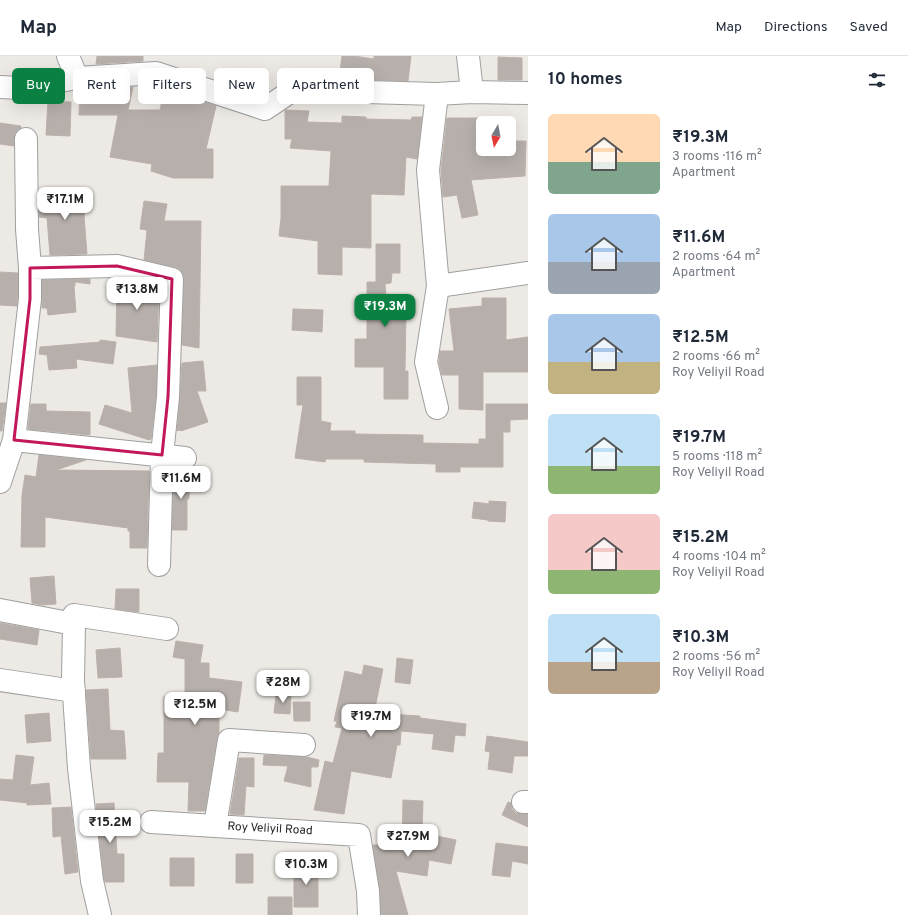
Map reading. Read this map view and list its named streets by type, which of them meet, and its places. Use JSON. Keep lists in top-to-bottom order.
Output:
{
  "streets": {
    "street": ["Roy Veliyil Road"]
  },
  "north": "bottom",
  "page": {
    "header": "Map",
    "nav": ["Map", "Directions", "Saved"],
    "heading": "10 homes",
    "chip": [
      "Buy",
      "Rent",
      "Filters",
      "New",
      "Apartment"
    ],
    "list": [
      {
        "name": "₹19.3M",
        "note": "3 rooms · 116 m² · Apartment"
      },
      {
        "name": "₹11.6M",
        "note": "2 rooms · 64 m² · Apartment"
      },
      {
        "name": "₹12.5M",
        "note": "2 rooms · 66 m² · Roy Veliyil Road"
      },
      {
        "name": "₹19.7M",
        "note": "5 rooms · 118 m² · Roy Veliyil Road"
      },
      {
        "name": "₹15.2M",
        "note": "4 rooms · 104 m² · Roy Veliyil Road"
      },
      {
        "name": "₹10.3M",
        "note": "2 rooms · 56 m² · Roy Veliyil Road"
      }
    ],
    "price": [
      "₹17.1M",
      "₹13.8M",
      "₹19.3M",
      "₹11.6M",
      "₹28M",
      "₹12.5M",
      "₹19.7M",
      "₹15.2M",
      "₹27.9M",
      "₹10.3M"
    ]
  }
}
